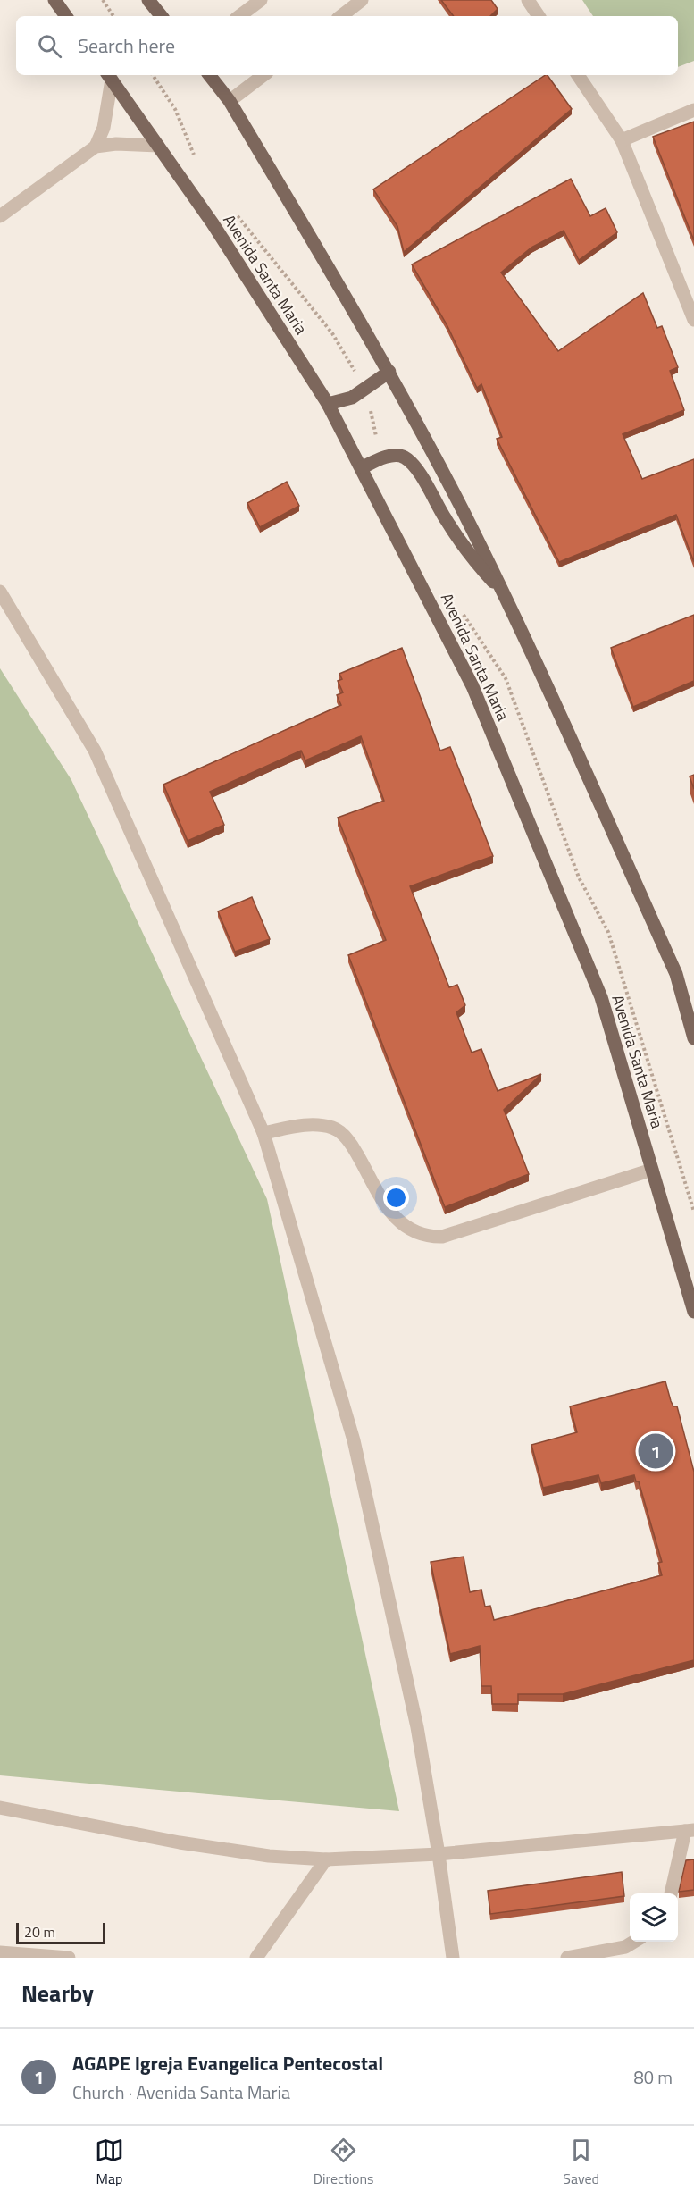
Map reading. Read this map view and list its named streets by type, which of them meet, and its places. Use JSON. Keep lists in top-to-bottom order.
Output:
{
  "streets": {
    "main road": ["Avenida Santa Maria"]
  },
  "scale_bar": "20 m",
  "page": {
    "search": "Search here",
    "pins": "1",
    "scale": "20 m",
    "heading": "Nearby",
    "list": [
      {
        "mark": "1",
        "name": "AGAPE Igreja Evangelica Pentecostal",
        "note": "Church · Avenida Santa Maria",
        "value": "80 m"
      }
    ],
    "nav": ["Map", "Directions", "Saved"]
  }
}
